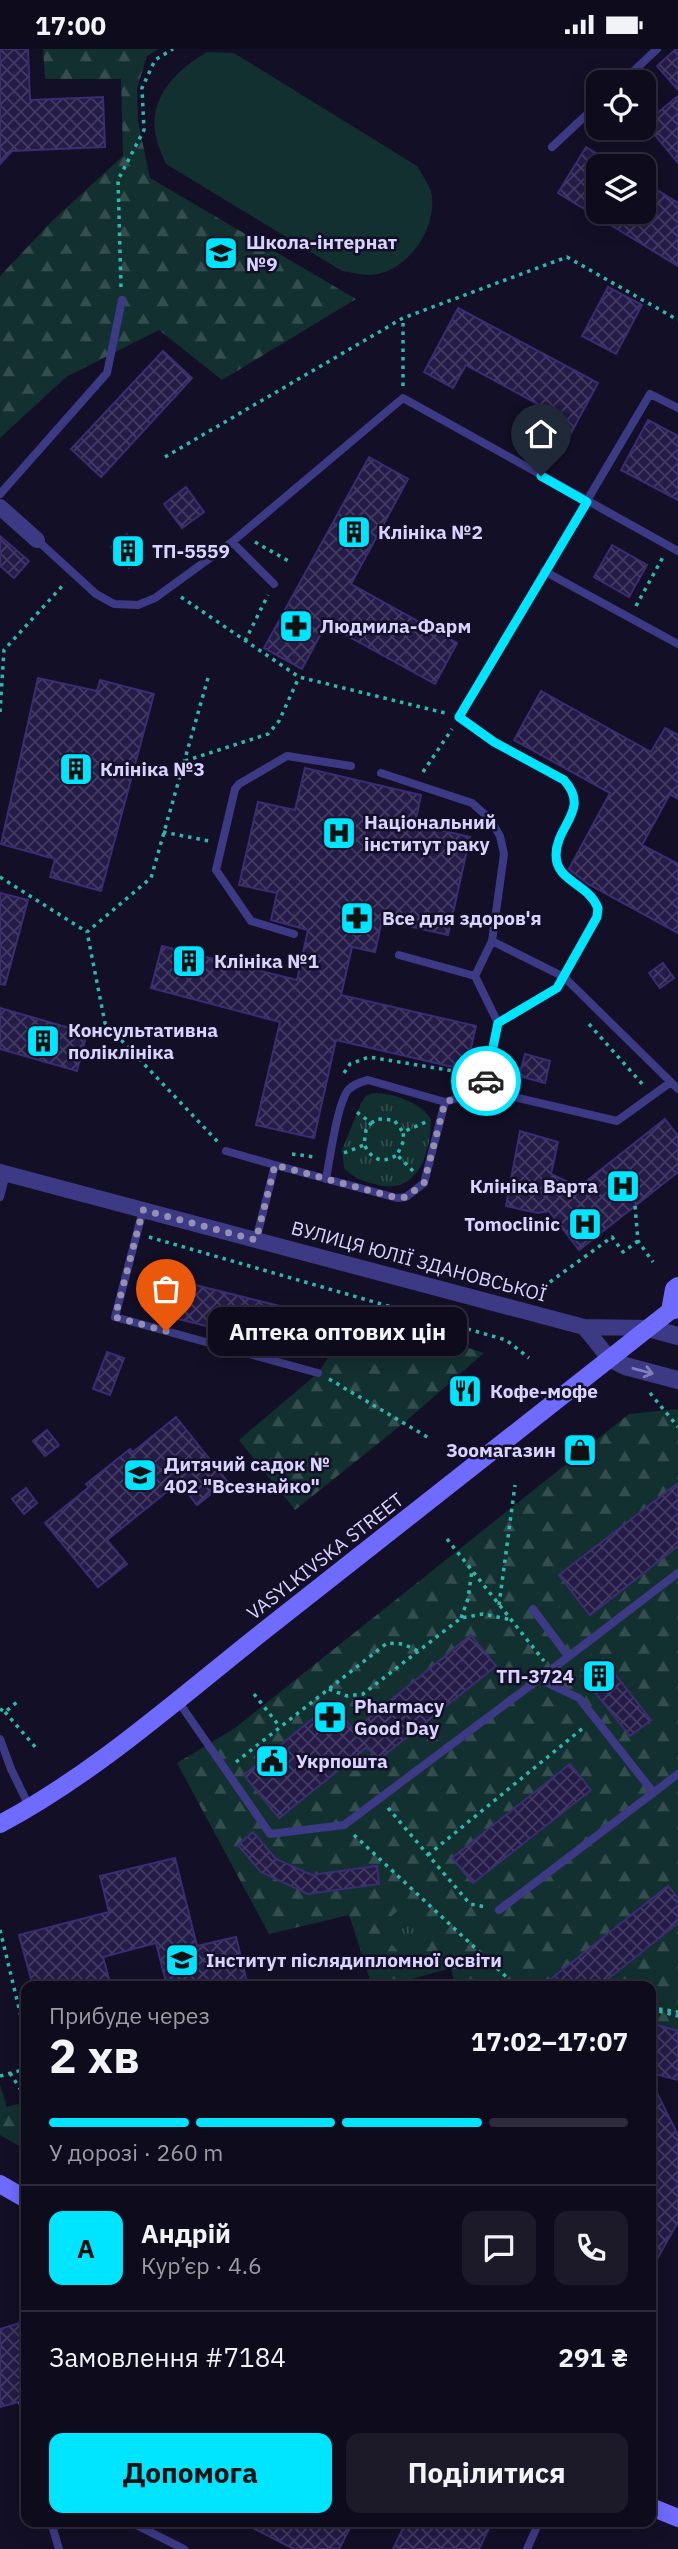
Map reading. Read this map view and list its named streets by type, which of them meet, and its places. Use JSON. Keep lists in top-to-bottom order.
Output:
{
  "streets": {
    "main road": ["VASYLKIVSKA STREET"],
    "street": ["ВУЛИЦЯ ЮЛІЇ ЗДАНОВСЬКОЇ"]
  },
  "crossings": [
    ["ВУЛИЦЯ ЮЛІЇ ЗДАНОВСЬКОЇ", "VASYLKIVSKA STREET"]
  ],
  "places": {
    "school or university": ["Школа-інтернат №9", "Дитячий садок № 402 \"Всезнайко\"", "Інститут післядипломної освіти"],
    "building": [
      "Клініка №2",
      "ТП-5559",
      "Клініка №3",
      "Клініка №1",
      "Консультативна поліклініка",
      "ТП-3724"
    ],
    "pharmacy": ["Людмила-Фарм", "Все для здоров'я", "Pharmacy Good Day"],
    "hospital": ["Національний інститут раку", "Клініка Варта", "Tomoclinic"],
    "other": ["Аптека оптових цін"],
    "restaurant": ["Кофе-мофе"],
    "shop": ["Зоомагазин"],
    "public building": ["Укрпошта"]
  },
  "page": {
    "status": "17:00",
    "bubble": "Аптека оптових цін",
    "heading": ["2 хв", "Прибуде через", "17:02–17:07"],
    "panel": [
      "Андрій",
      "Кур’єр · 4.6",
      "Замовлення #7184",
      "291 ₴"
    ],
    "bar": "У дорозі · 260 m",
    "round": "А",
    "buttons": ["Допомога", "Поділитися"]
  }
}
